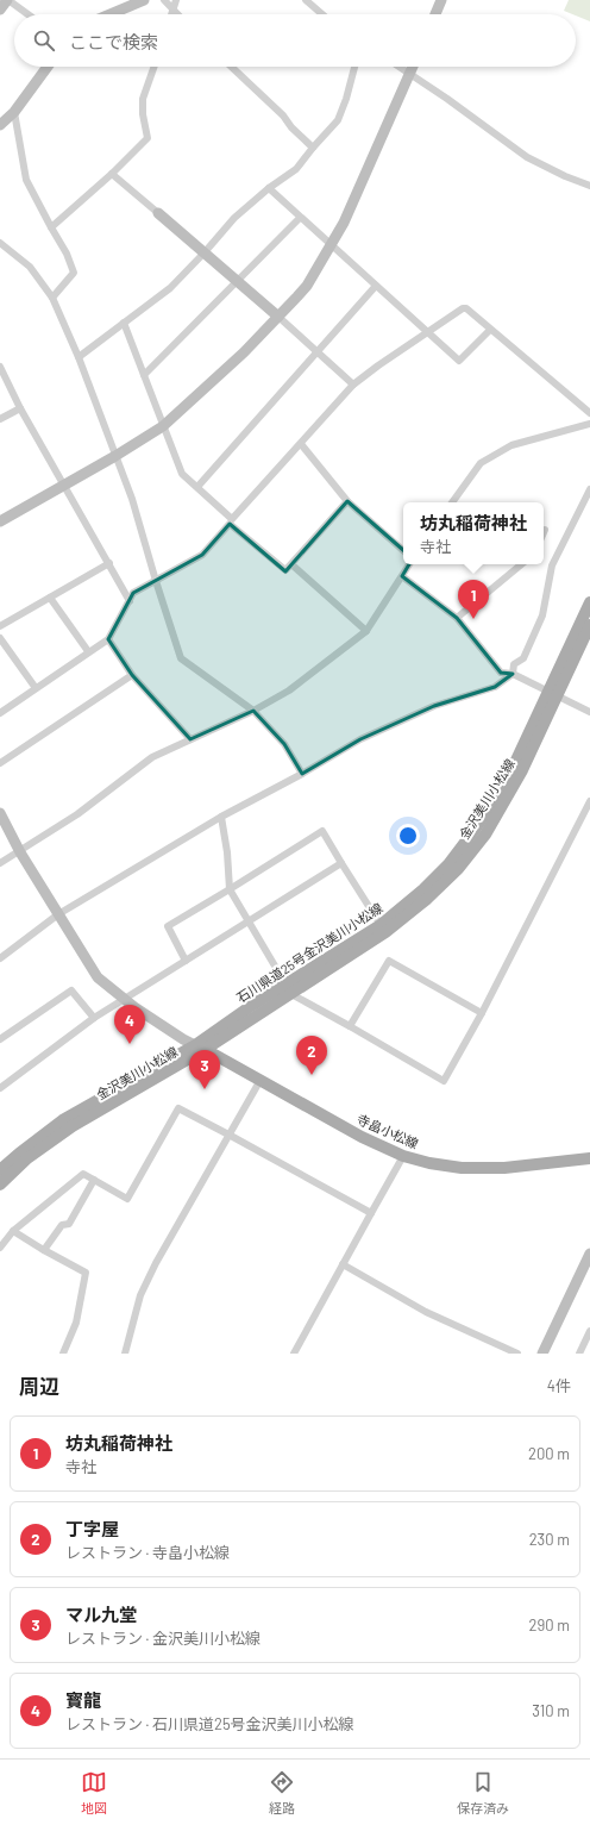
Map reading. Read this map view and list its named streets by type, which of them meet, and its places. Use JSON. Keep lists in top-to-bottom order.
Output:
{
  "streets": {
    "main road": ["金沢美川小松線", "石川県道25号金沢美川小松線", "寺畠小松線"]
  },
  "crossings": [
    ["金沢美川小松線", "石川県道25号金沢美川小松線"],
    ["金沢美川小松線", "寺畠小松線"],
    ["石川県道25号金沢美川小松線", "寺畠小松線"]
  ],
  "page": {
    "search": "ここで検索",
    "popup": ["坊丸稲荷神社", "寺社"],
    "pins": [
      "1",
      "4",
      "2",
      "3"
    ],
    "heading": ["周辺", "4件"],
    "list": [
      {
        "mark": "1",
        "name": "坊丸稲荷神社",
        "note": "寺社",
        "value": "200 m"
      },
      {
        "mark": "2",
        "name": "丁字屋",
        "note": "レストラン · 寺畠小松線",
        "value": "230 m"
      },
      {
        "mark": "3",
        "name": "マル九堂",
        "note": "レストラン · 金沢美川小松線",
        "value": "290 m"
      },
      {
        "mark": "4",
        "name": "寳龍",
        "note": "レストラン · 石川県道25号金沢美川小松線",
        "value": "310 m"
      }
    ],
    "nav": ["地図", "経路", "保存済み"]
  }
}
